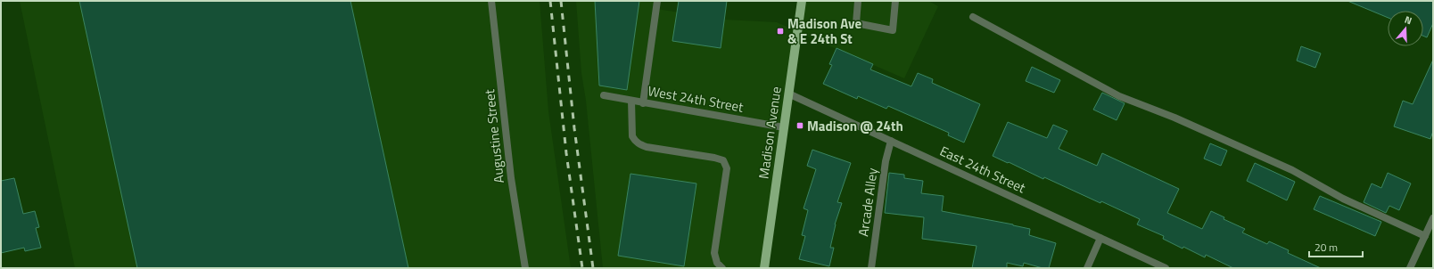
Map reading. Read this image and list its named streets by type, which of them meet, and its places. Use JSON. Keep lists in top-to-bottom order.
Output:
{
  "streets": {
    "main road": ["Madison Avenue"],
    "street": [
      "West 24th Street",
      "Augustine Street",
      "East 24th Street",
      "Arcade Alley"
    ]
  },
  "crossings": [
    ["West 24th Street", "Madison Avenue"],
    ["Madison Avenue", "East 24th Street"],
    ["East 24th Street", "Arcade Alley"]
  ],
  "places": {
    "transit": ["Madison Ave & E 24th St", "Madison @ 24th"]
  },
  "scale_bar": "20 m",
  "north": "top"
}
